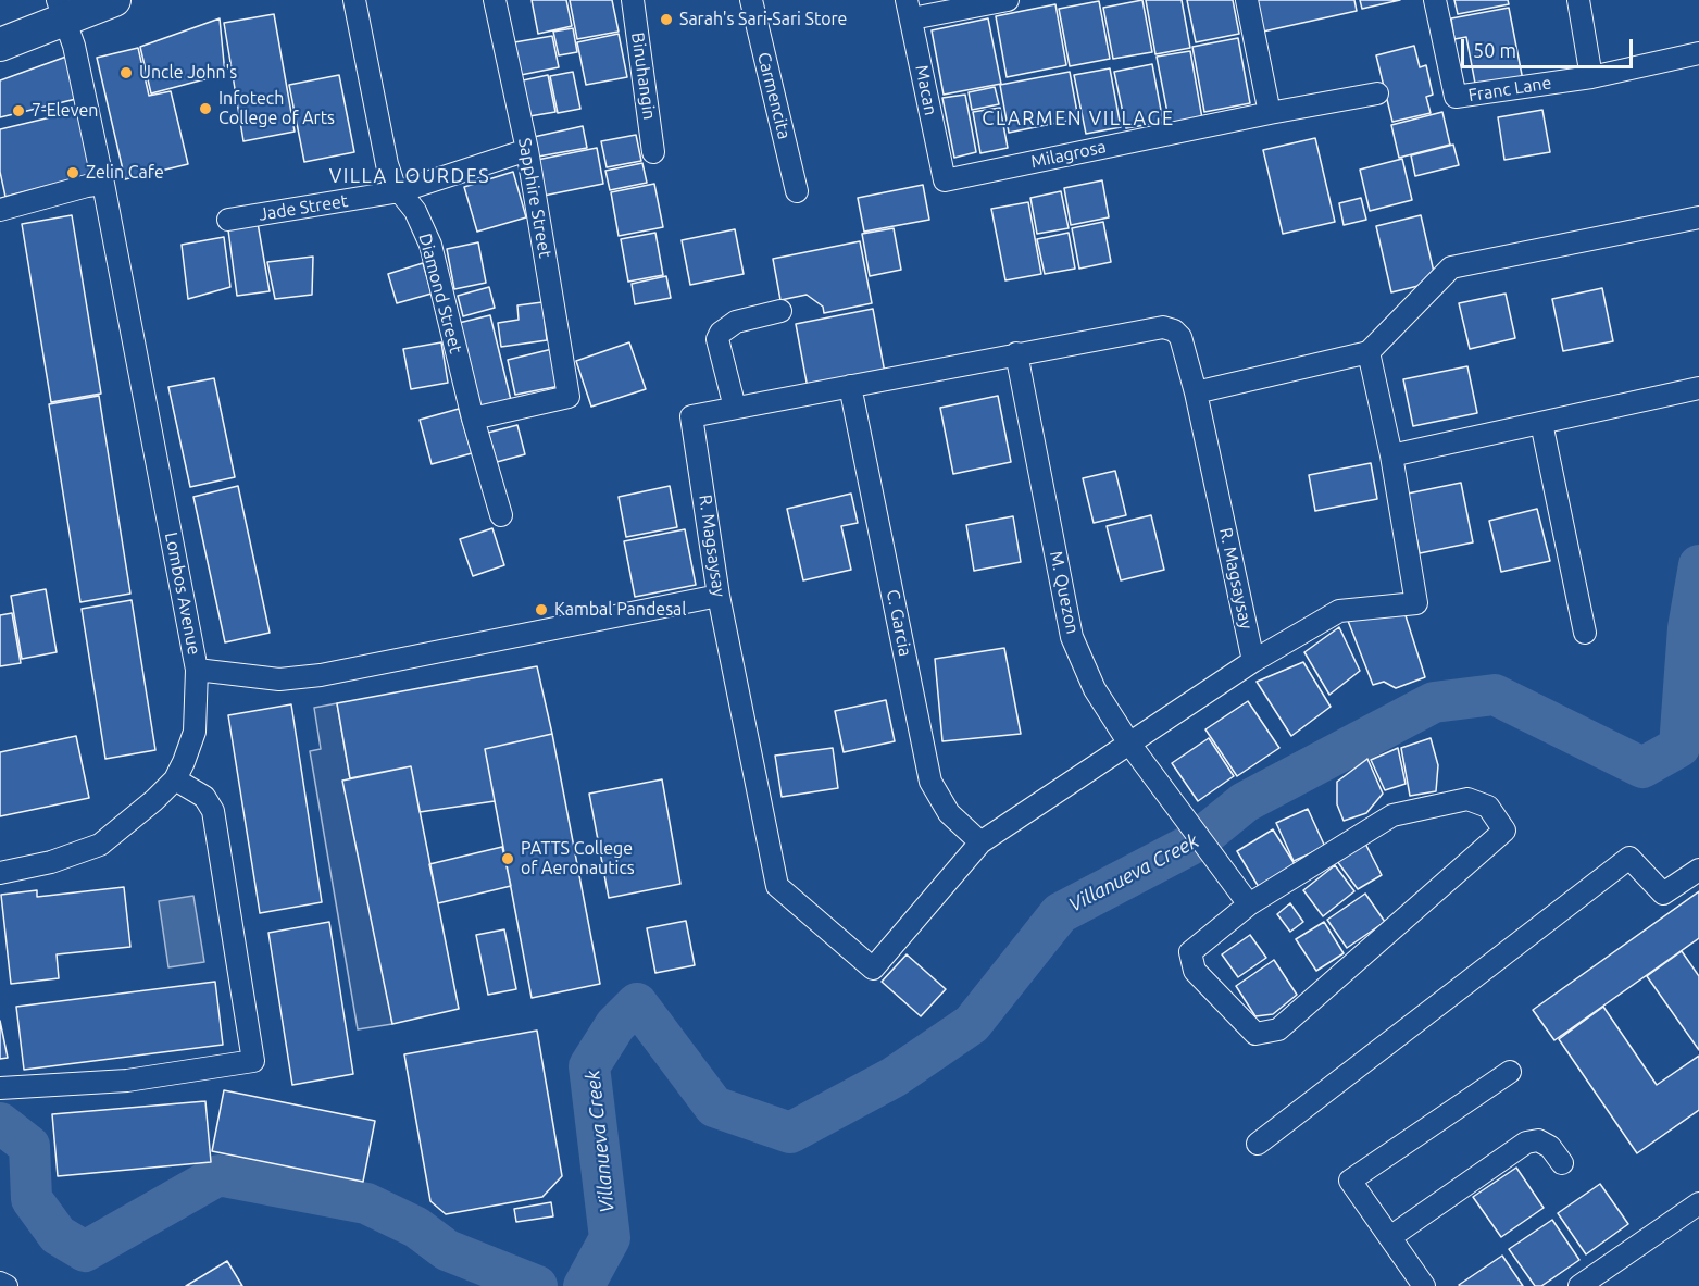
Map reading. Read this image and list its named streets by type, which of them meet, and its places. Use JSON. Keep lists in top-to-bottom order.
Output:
{
  "streets": {
    "street": [
      "Binuhangin",
      "Franc Lane",
      "Macan",
      "Carmencita",
      "Milagrosa",
      "Sapphire Street",
      "Jade Street",
      "Diamond Street",
      "R. Magsaysay",
      "M. Quezon",
      "Lombos Avenue",
      "C. Garcia"
    ]
  },
  "crossings": [
    ["Macan", "Milagrosa"],
    ["Sapphire Street", "Jade Street"],
    ["Sapphire Street", "Diamond Street"],
    ["Jade Street", "Diamond Street"],
    ["R. Magsaysay", "M. Quezon"],
    ["R. Magsaysay", "Lombos Avenue"],
    ["R. Magsaysay", "C. Garcia"]
  ],
  "districts": ["CLARMEN VILLAGE", "VILLA LOURDES"],
  "water": ["Villanueva Creek"],
  "places": [
    "Sarah's Sari-Sari Store",
    "Uncle John's",
    "Infotech College of Arts",
    "7-Eleven",
    "Zelin Cafe",
    "Kambal Pandesal",
    "PATTS College of Aeronautics"
  ],
  "scale_bar": "50 m"
}
